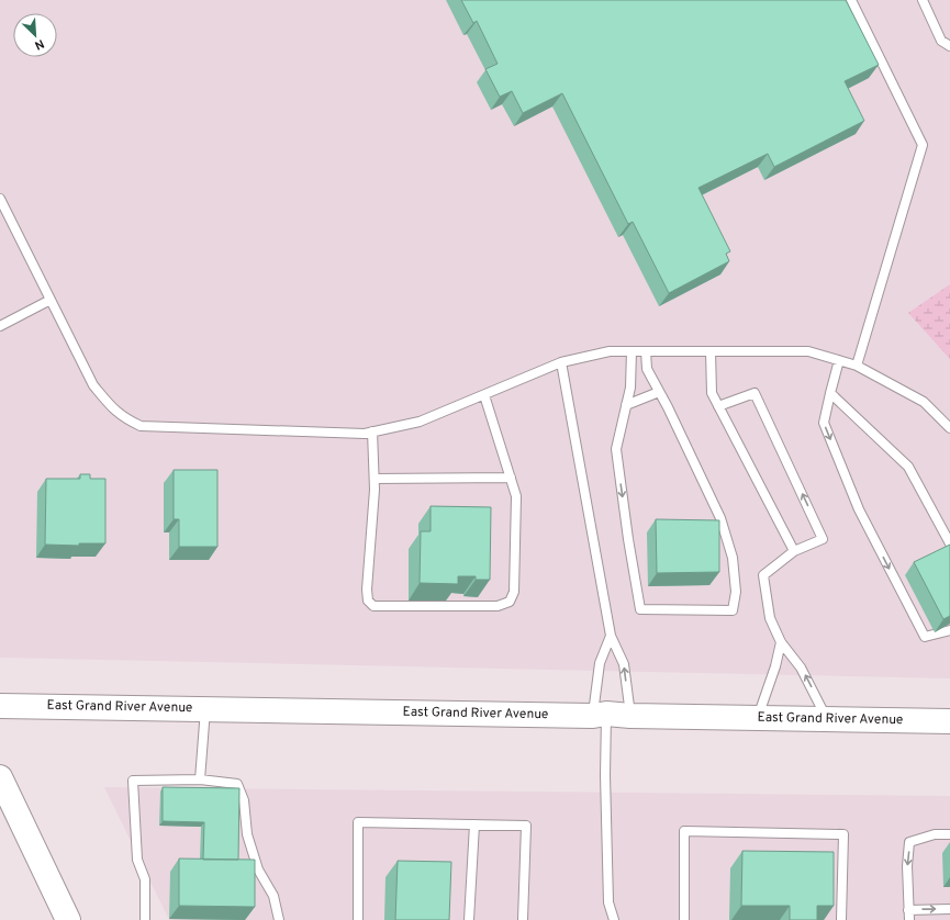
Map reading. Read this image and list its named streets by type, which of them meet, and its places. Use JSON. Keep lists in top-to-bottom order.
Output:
{
  "streets": {
    "main road": ["East Grand River Avenue"]
  },
  "north": "bottom right"
}
